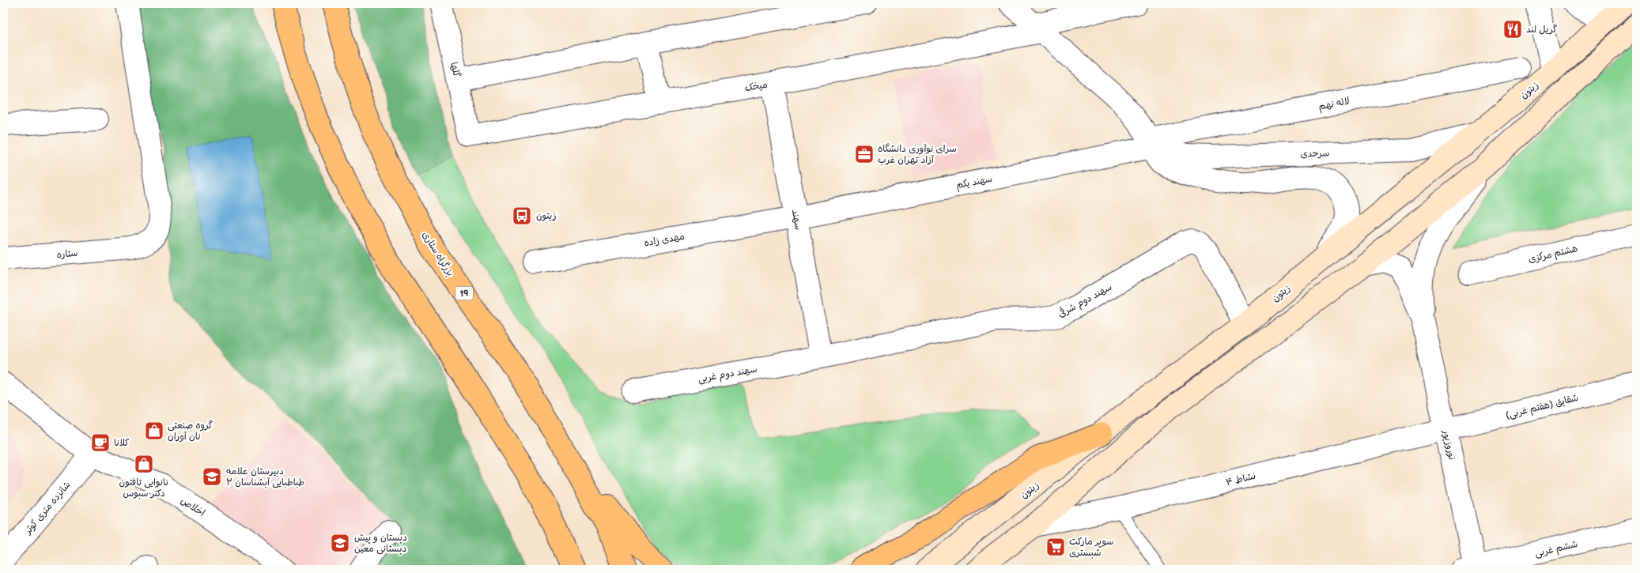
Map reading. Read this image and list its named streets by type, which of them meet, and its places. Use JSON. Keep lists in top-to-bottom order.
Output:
{
  "streets": {
    "highway": ["بزرگراه ستاری", "19"],
    "main road": ["زیتون"],
    "street": [
      "گلها",
      "میخک",
      "لاله نهم",
      "سرحدی",
      "سهند يكم",
      "سهند",
      "مهدی زاده",
      "ستاره",
      "هشتم مرکزی",
      "سهند دوم شرقی",
      "سهند دوم غربی",
      "شقایق (هفتم غربی)",
      "نوروزپور",
      "نشاط ۴",
      "اخلاص",
      "شانزده متری کوثر",
      "ششم غربی"
    ]
  },
  "crossings": [
    ["گلها", "میخک"],
    ["میخک", "سهند"],
    ["زیتون", "سرحدی"],
    ["زیتون", "سهند دوم شرقی"],
    ["لاله نهم", "سرحدی"],
    ["لاله نهم", "سهند يكم"],
    ["سرحدی", "سهند يكم"],
    ["سهند يكم", "سهند"],
    ["سهند يكم", "مهدی زاده"],
    ["سهند", "مهدی زاده"],
    ["سهند", "سهند دوم شرقی"],
    ["سهند", "سهند دوم غربی"],
    ["سهند دوم شرقی", "سهند دوم غربی"],
    ["شقایق (هفتم غربی)", "نوروزپور"],
    ["شقایق (هفتم غربی)", "نشاط ۴"],
    ["نوروزپور", "نشاط ۴"],
    ["نوروزپور", "ششم غربی"],
    ["اخلاص", "شانزده متری کوثر"]
  ],
  "places": {
    "restaurant": ["گریل لند"],
    "office": ["سرای نوآوری دانشگاه آزاد تهران غرب"],
    "bus stop": ["زیتون"],
    "shop": ["گروه صنعتی نان آوران", "نانوایی تافتون دکتر سبوس"],
    "cafe": ["کلانا"],
    "school or university": ["دبیرستان علامه طباطبایی آبشناسان ۲", "دبستان و پیش دبستانی معین"],
    "supermarket": ["سوپر مارکت شبستری"]
  }
}
